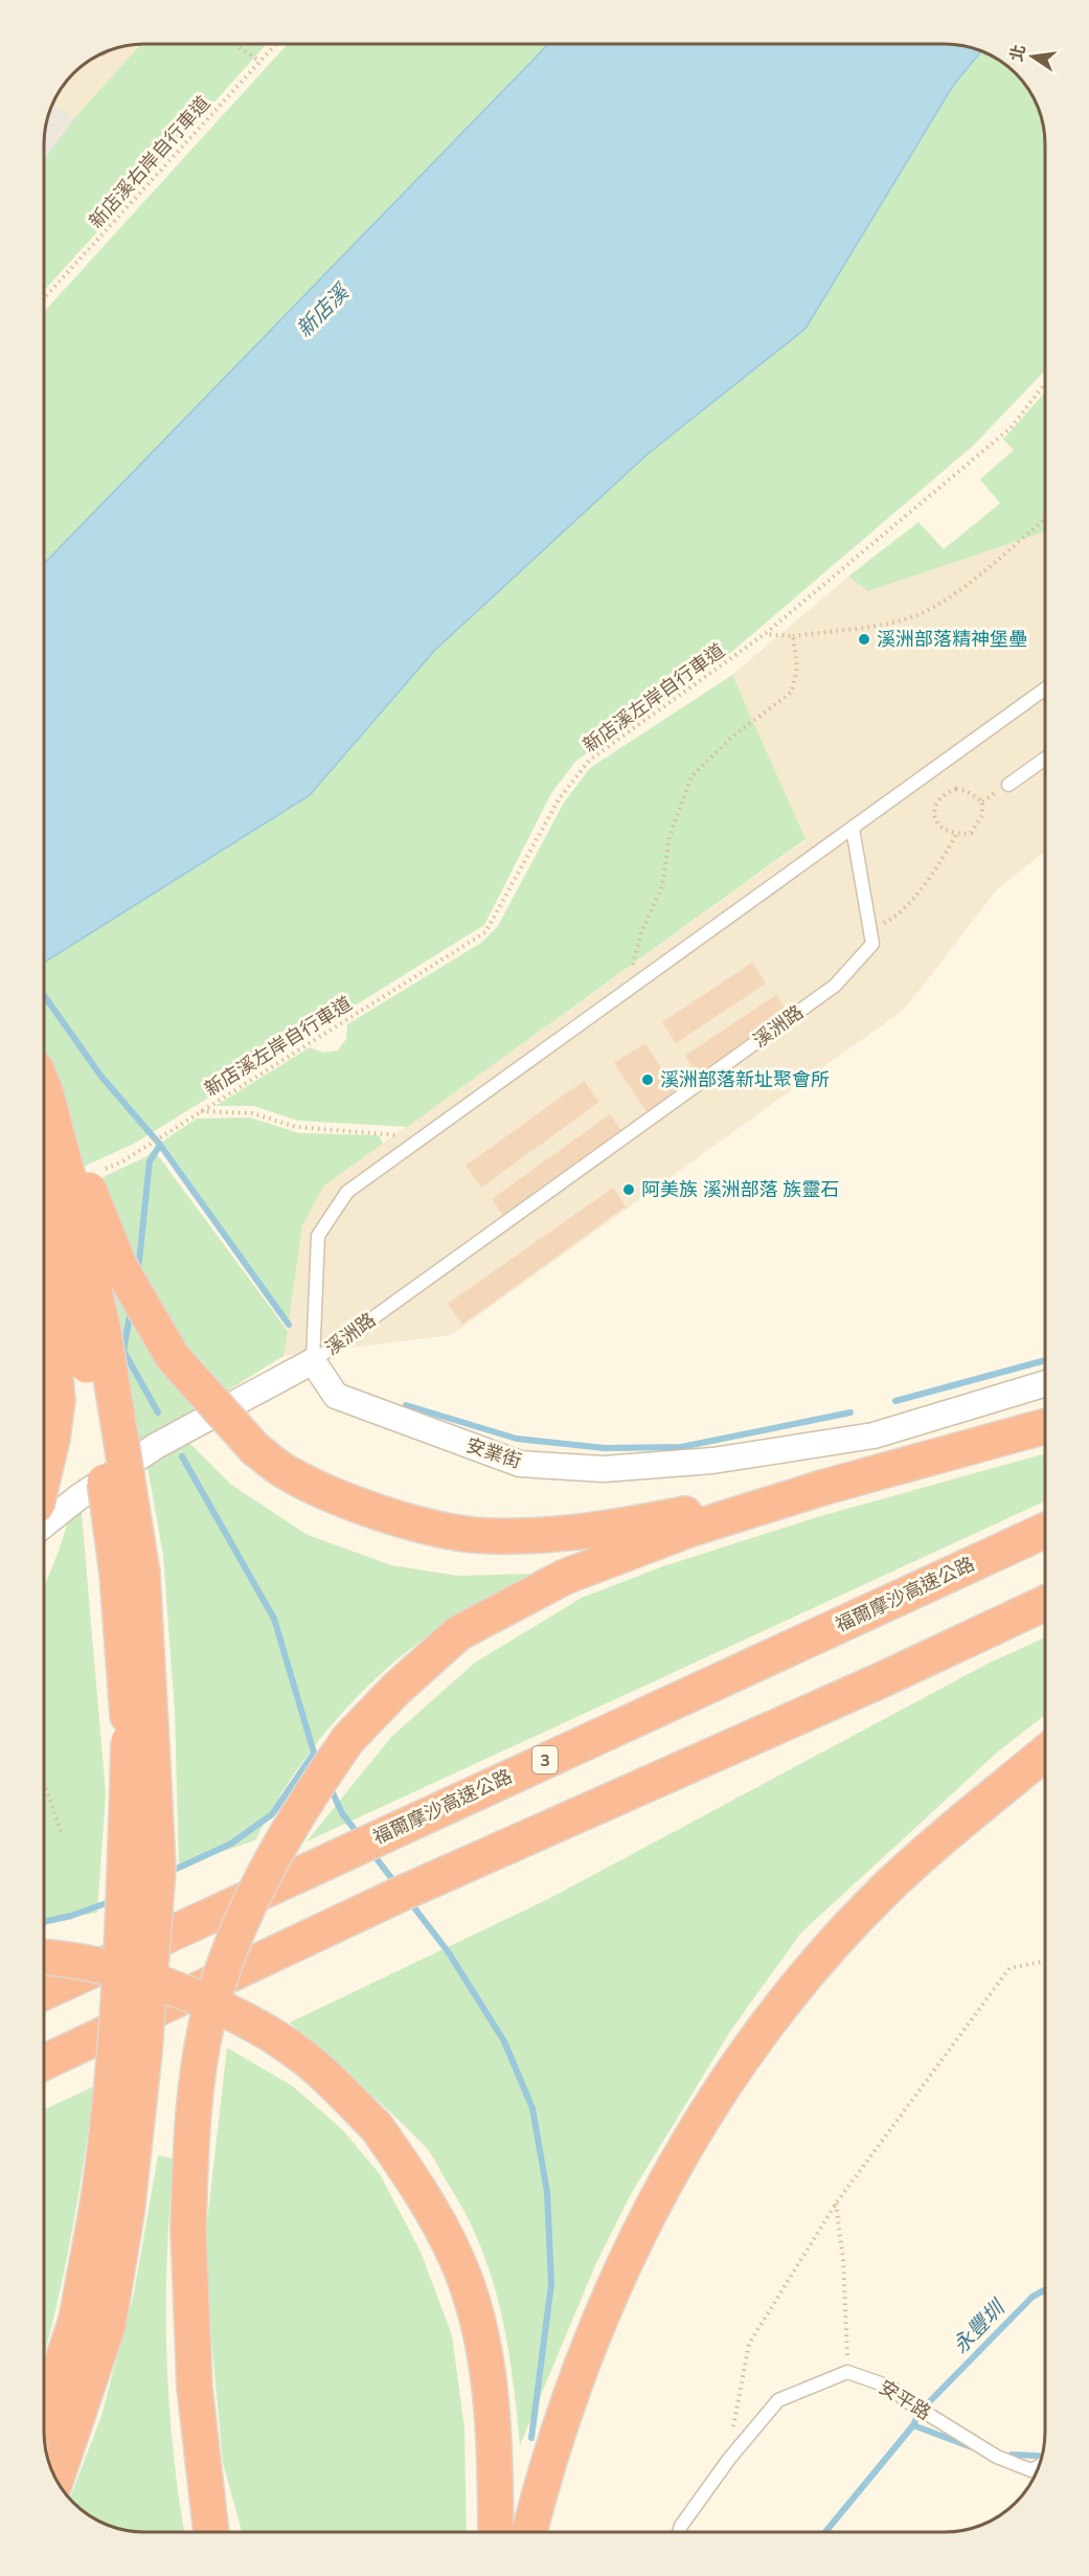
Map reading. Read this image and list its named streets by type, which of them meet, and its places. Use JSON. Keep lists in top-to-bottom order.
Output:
{
  "streets": {
    "highway": ["福爾摩沙高速公路", "3"],
    "street": ["安業街"],
    "lane": ["溪洲路", "安平路"],
    "path": ["新店溪右岸自行車道", "新店溪左岸自行車道"]
  },
  "crossings": [
    ["溪洲路", "安業街"]
  ],
  "water": ["新店溪", "永豐圳"],
  "places": ["溪洲部落精神堡壘", "溪洲部落新址聚會所", "阿美族 溪洲部落 族靈石"],
  "north": "left"
}
